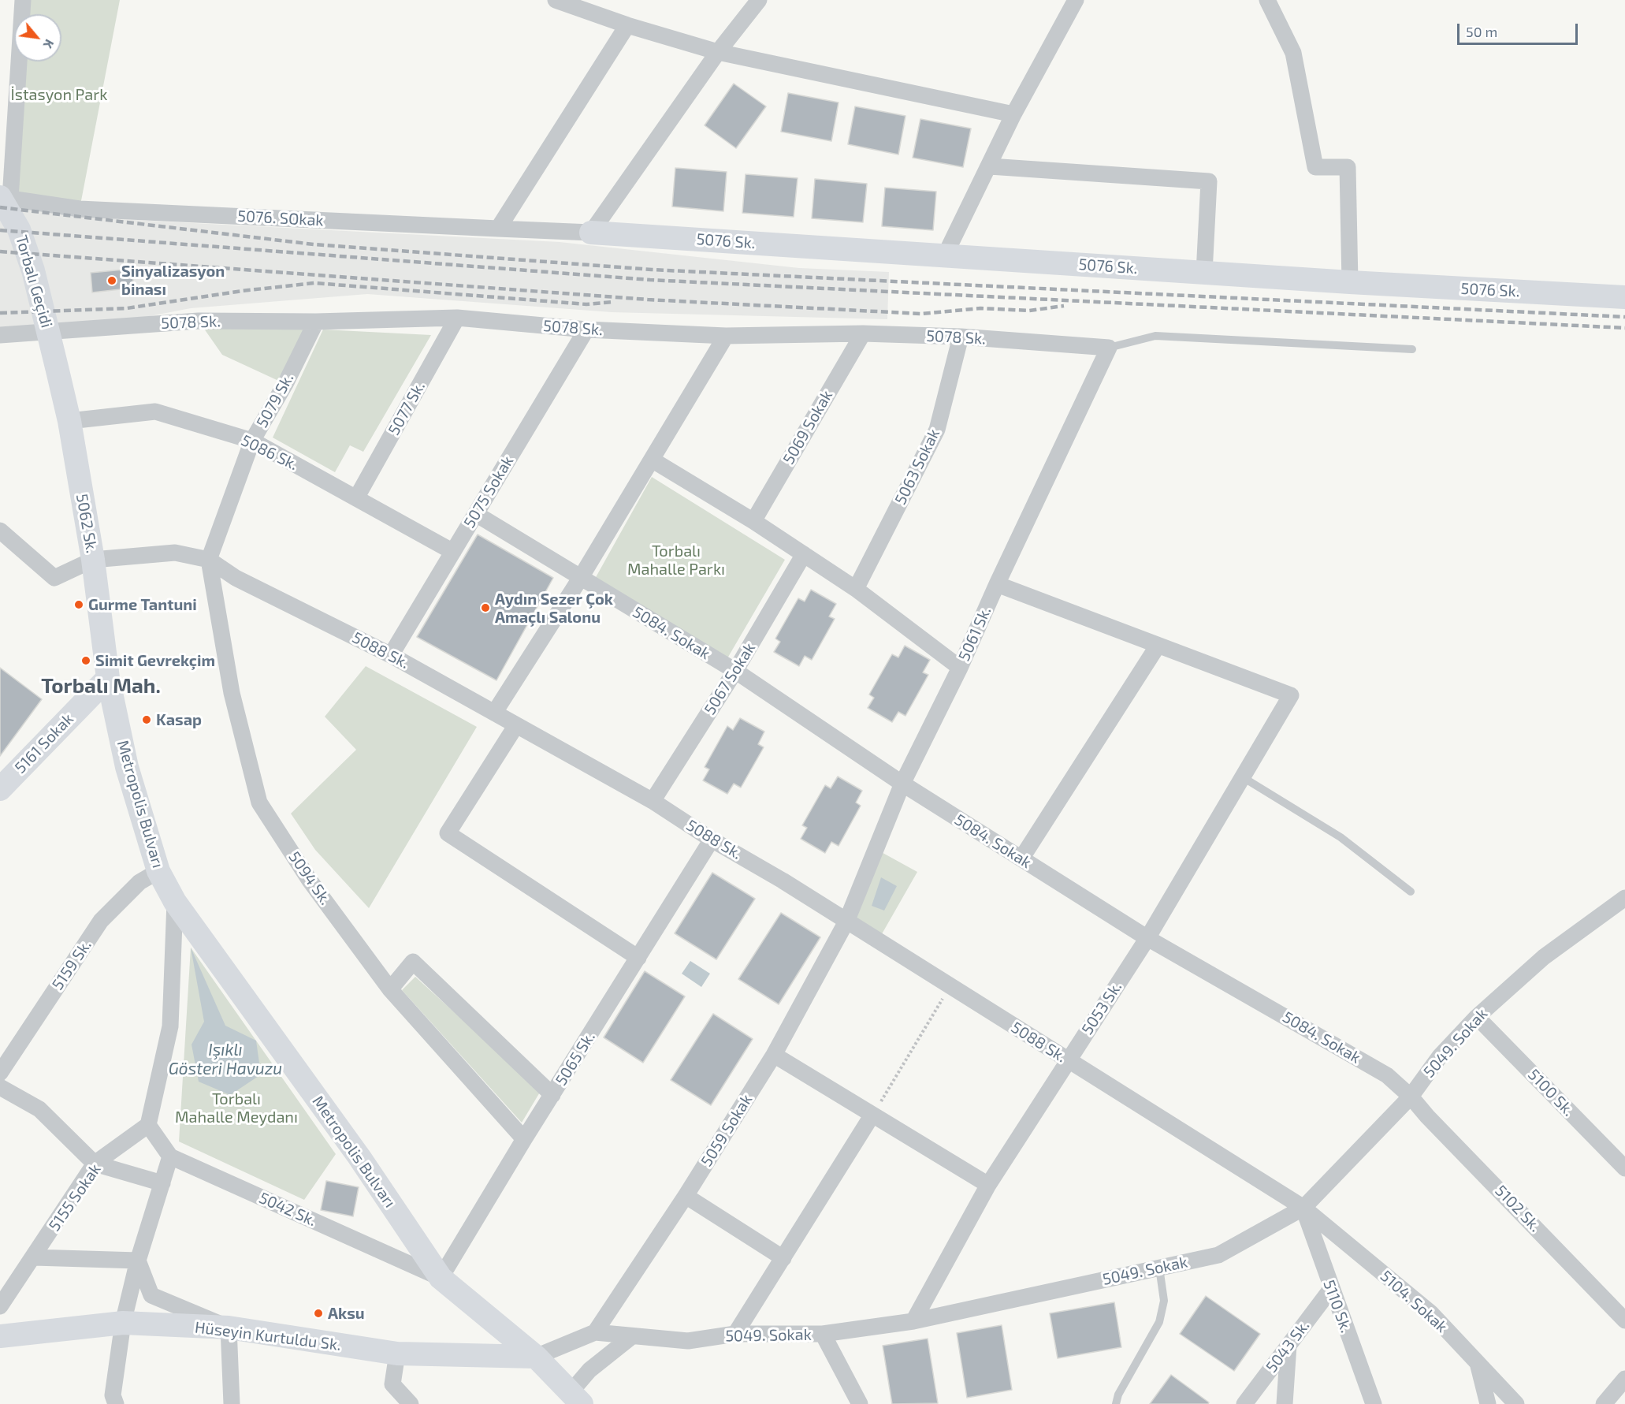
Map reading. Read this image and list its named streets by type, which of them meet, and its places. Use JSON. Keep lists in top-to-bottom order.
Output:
{
  "streets": {
    "street": [
      "5076. SOkak",
      "5076 Sk.",
      "Torbalı Geçidi",
      "5078 Sk.",
      "5079 Sk.",
      "5077 Sk.",
      "5069 Sokak",
      "5086 Sk.",
      "5063 Sokak",
      "5075 Sokak",
      "5062 Sk.",
      "5084. Sokak",
      "5061 Sk.",
      "5088 Sk.",
      "5067 Sokak",
      "5161 Sokak",
      "Metropolis Bulvarı",
      "5094 Sk.",
      "5159 Sk.",
      "5053 Sk.",
      "5049. Sokak",
      "5065 Sk.",
      "5100 Sk.",
      "5059 Sokak",
      "5155 Sokak",
      "5102 Sk.",
      "5042 Sk.",
      "5104. Sokak",
      "5110 Sk.",
      "Hüseyin Kurtuldu Sk.",
      "5043 Sk."
    ]
  },
  "crossings": [
    ["5076. SOkak", "5076 Sk."],
    ["5076. SOkak", "Torbalı Geçidi"],
    ["Torbalı Geçidi", "5062 Sk."],
    ["5078 Sk.", "5079 Sk."],
    ["5078 Sk.", "5077 Sk."],
    ["5078 Sk.", "5069 Sokak"],
    ["5078 Sk.", "5063 Sokak"],
    ["5078 Sk.", "5075 Sokak"],
    ["5078 Sk.", "5061 Sk."],
    ["5079 Sk.", "5086 Sk."],
    ["5079 Sk.", "5088 Sk."],
    ["5079 Sk.", "5094 Sk."],
    ["5077 Sk.", "5086 Sk."],
    ["5086 Sk.", "5075 Sokak"],
    ["5086 Sk.", "5062 Sk."],
    ["5075 Sokak", "5084. Sokak"],
    ["5075 Sokak", "5088 Sk."],
    ["5062 Sk.", "5088 Sk."],
    ["5062 Sk.", "5161 Sokak"],
    ["5062 Sk.", "Metropolis Bulvarı"],
    ["5084. Sokak", "5061 Sk."],
    ["5084. Sokak", "5067 Sokak"],
    ["5084. Sokak", "5053 Sk."],
    ["5084. Sokak", "5049. Sokak"],
    ["5084. Sokak", "5102 Sk."],
    ["5061 Sk.", "5088 Sk."],
    ["5061 Sk.", "5059 Sokak"],
    ["5088 Sk.", "5067 Sokak"],
    ["5088 Sk.", "5094 Sk."],
    ["5088 Sk.", "5053 Sk."],
    ["5088 Sk.", "5049. Sokak"],
    ["5088 Sk.", "5065 Sk."],
    ["5088 Sk.", "5059 Sokak"],
    ["5088 Sk.", "5104. Sokak"],
    ["5088 Sk.", "5110 Sk."],
    ["5161 Sokak", "Metropolis Bulvarı"],
    ["Metropolis Bulvarı", "5159 Sk."],
    ["Metropolis Bulvarı", "5049. Sokak"],
    ["Metropolis Bulvarı", "5065 Sk."],
    ["Metropolis Bulvarı", "5042 Sk."],
    ["Metropolis Bulvarı", "Hüseyin Kurtuldu Sk."],
    ["5094 Sk.", "5065 Sk."],
    ["5053 Sk.", "5049. Sokak"],
    ["5049. Sokak", "5100 Sk."],
    ["5049. Sokak", "5059 Sokak"],
    ["5049. Sokak", "5102 Sk."],
    ["5049. Sokak", "5104. Sokak"],
    ["5049. Sokak", "5110 Sk."],
    ["5049. Sokak", "Hüseyin Kurtuldu Sk."],
    ["5065 Sk.", "5042 Sk."],
    ["5104. Sokak", "5110 Sk."],
    ["5110 Sk.", "5043 Sk."]
  ],
  "districts": ["Torbalı Mah."],
  "water": ["Işıklı Gösteri Havuzu"],
  "parks": ["İstasyon Park", "Torbalı Mahalle Parkı", "Torbalı Mahalle Meydanı"],
  "places": [
    "Sinyalizasyon binası",
    "Gurme Tantuni",
    "Aydın Sezer Çok Amaçlı Salonu",
    "Simit Gevrekçim",
    "Kasap",
    "Aksu"
  ],
  "scale_bar": "50 m",
  "north": "bottom right"
}
